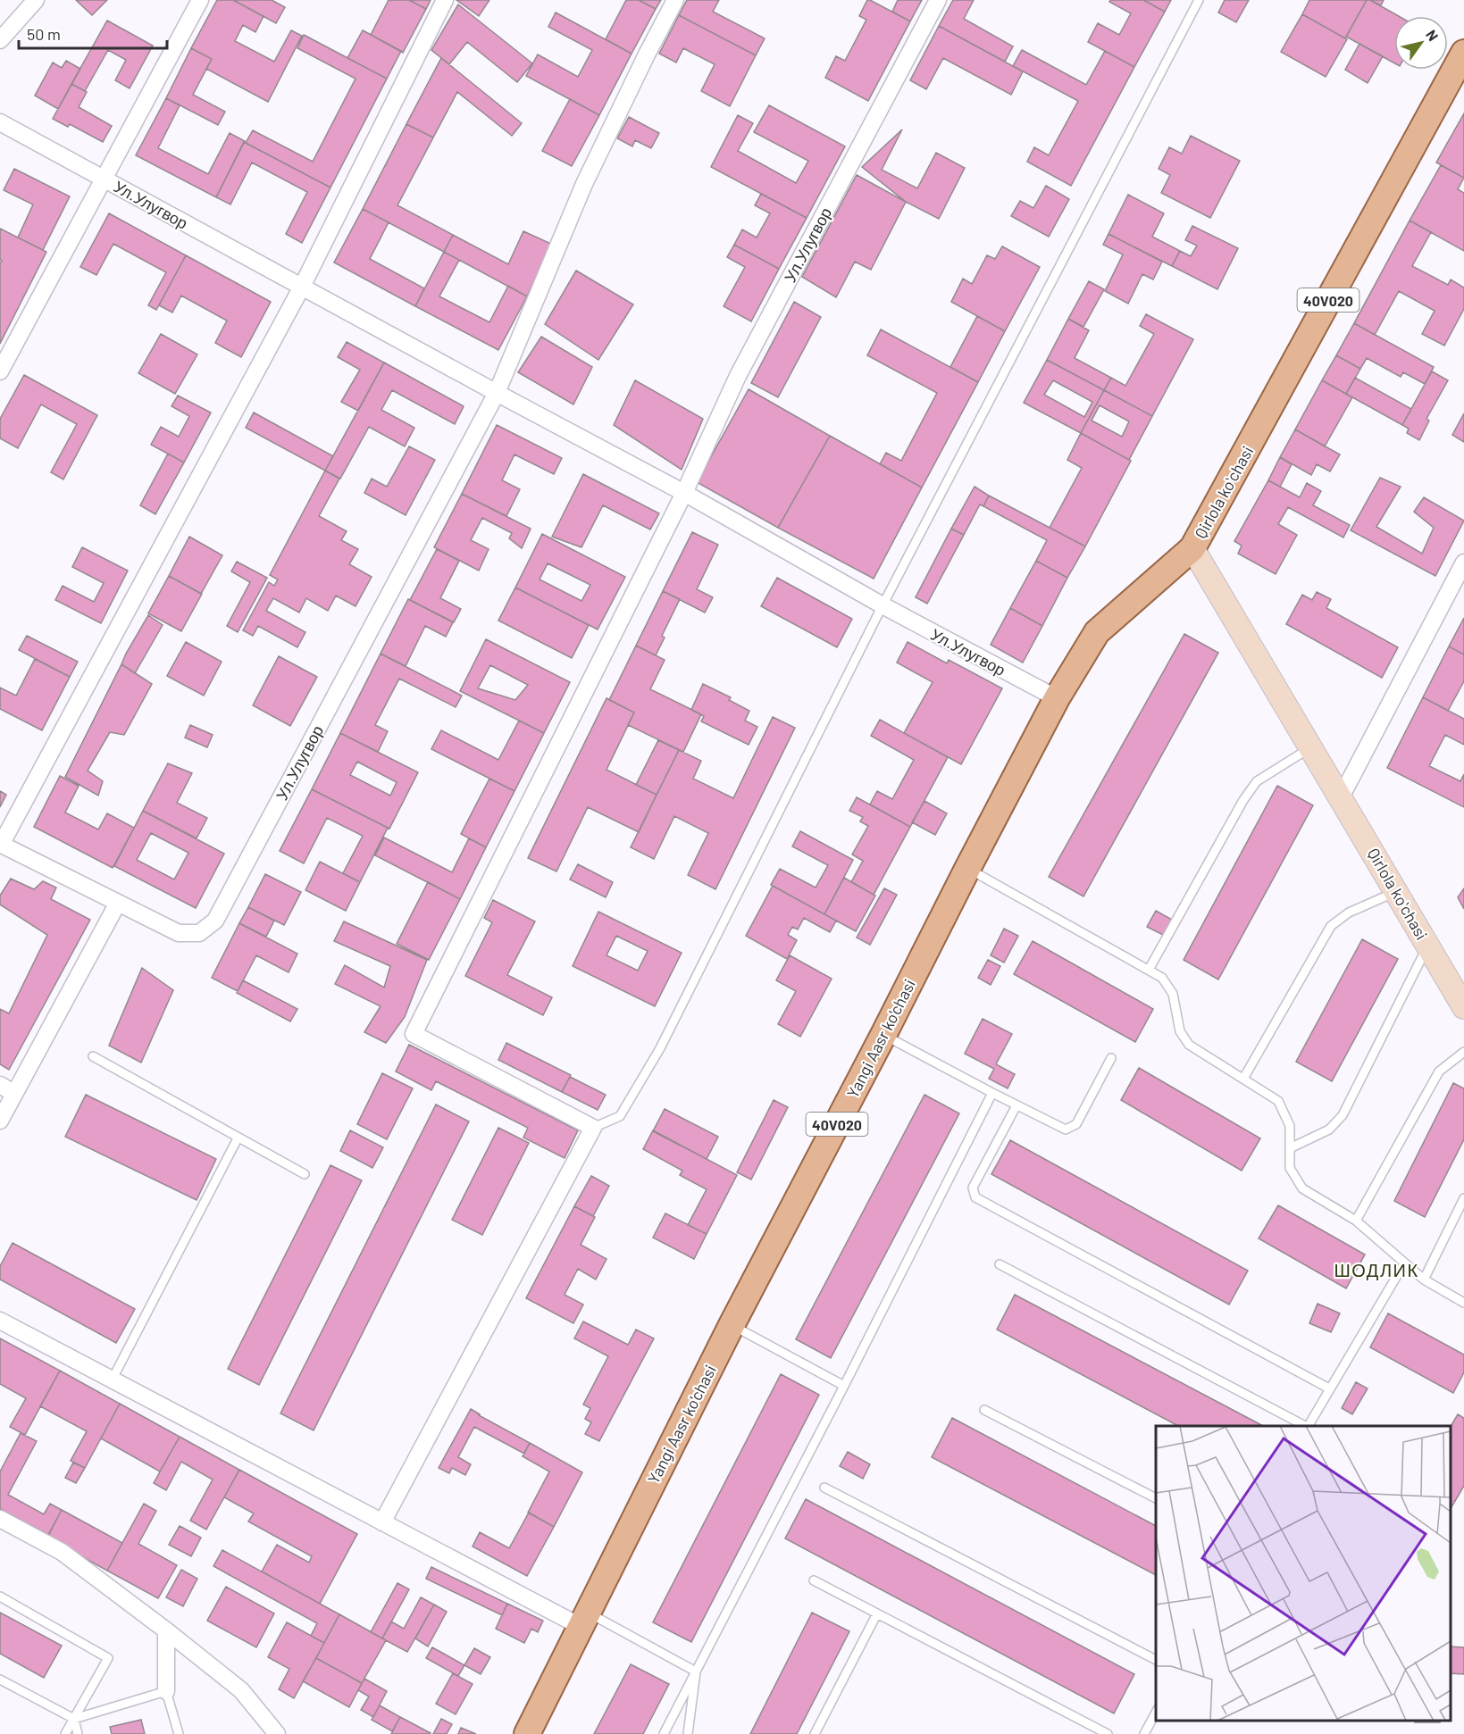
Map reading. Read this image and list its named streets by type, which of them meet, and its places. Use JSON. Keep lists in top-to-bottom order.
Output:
{
  "streets": {
    "main road": ["40V020", "Qirlola koʻchasi", "Yangi Aasr ko'chasi"],
    "street": ["Ул.Улугвор"]
  },
  "crossings": [
    ["Ул.Улугвор", "Yangi Aasr ko'chasi"],
    ["Qirlola koʻchasi", "Yangi Aasr ko'chasi"]
  ],
  "districts": ["ШОДЛИК"],
  "scale_bar": "50 m",
  "north": "top right"
}
